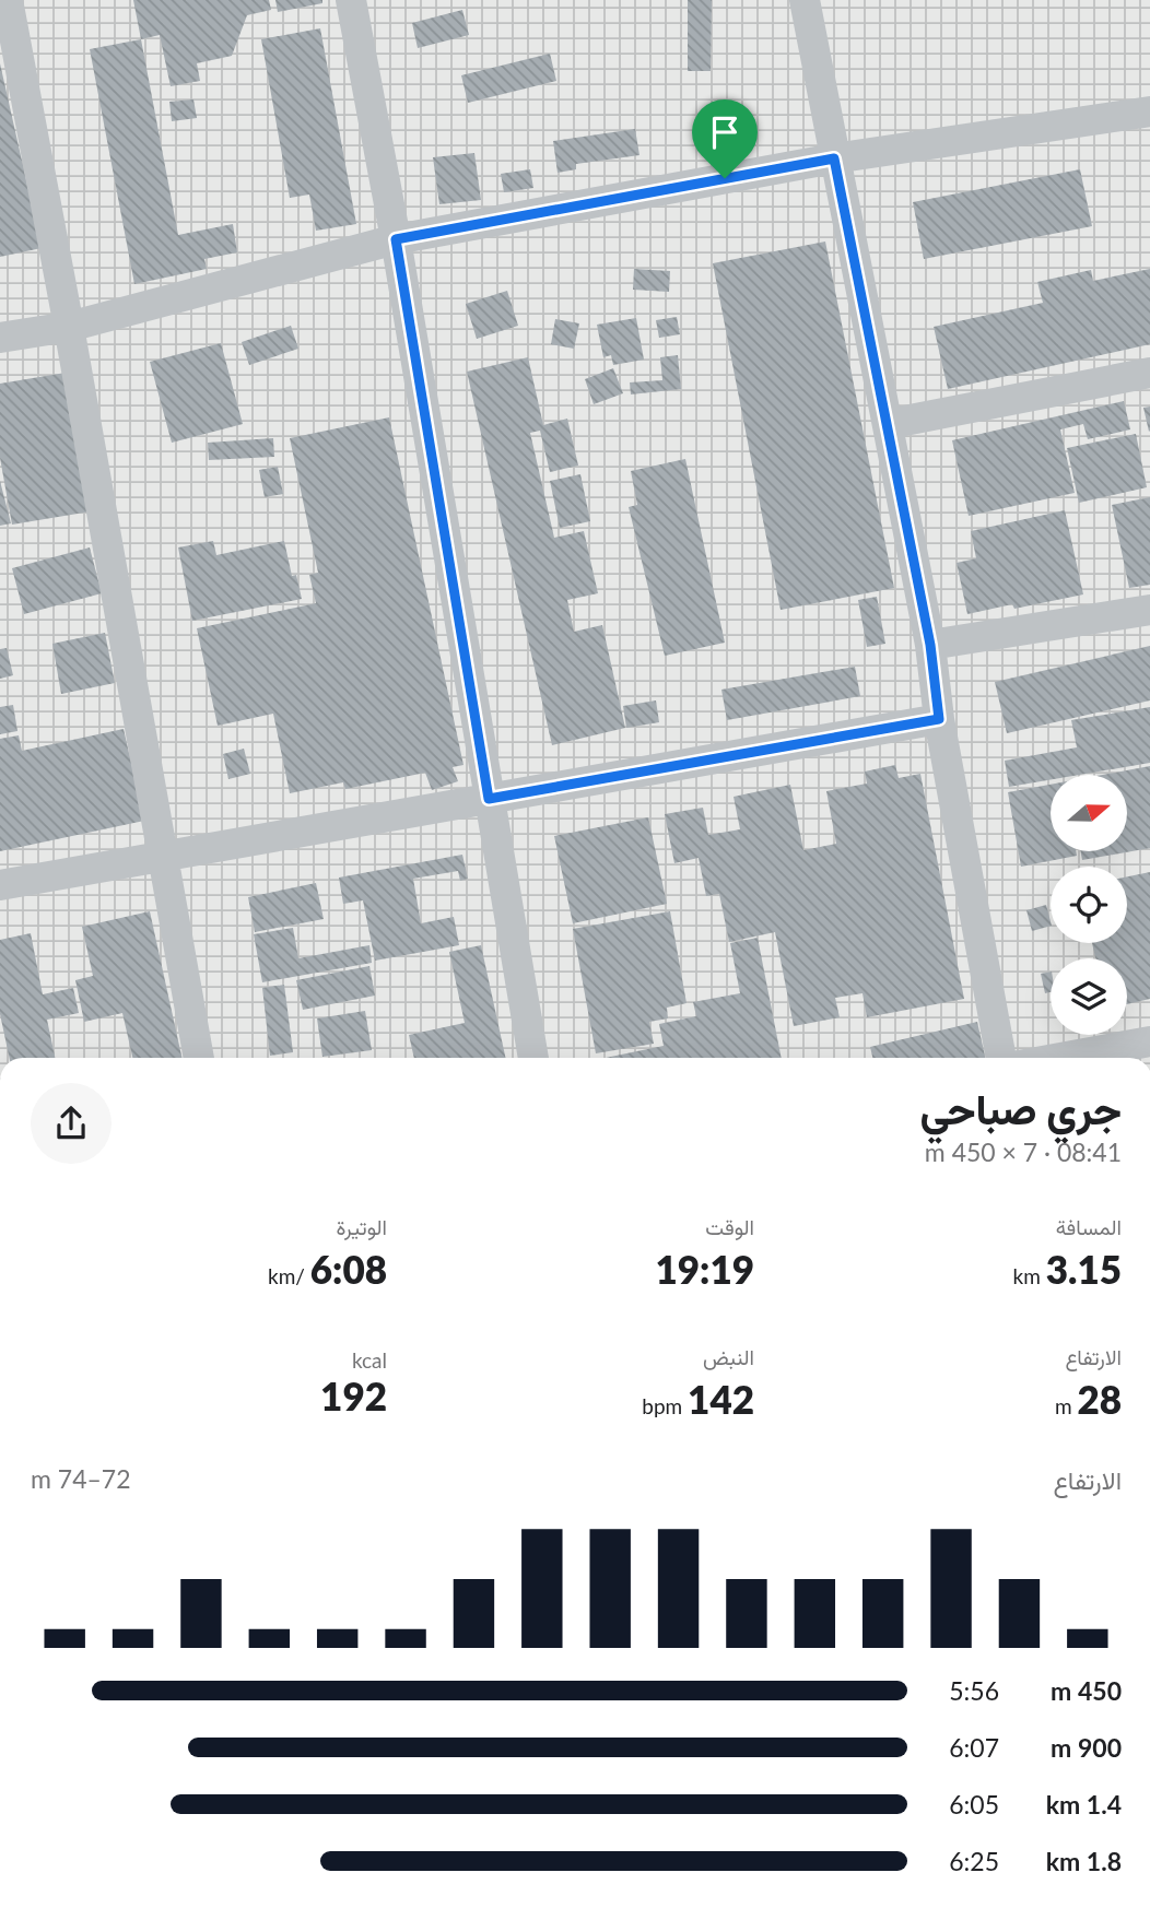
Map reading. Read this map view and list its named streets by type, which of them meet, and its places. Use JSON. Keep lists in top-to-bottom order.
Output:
{
  "north": "right",
  "page": {
    "heading": ["جري صباحي", "08:41 · 7 × 450 m"],
    "stats": [
      ["المسافة", "3.15 km"],
      ["الوقت", "19:19"],
      ["الوتيرة", "6:08 /km"],
      ["الارتفاع", "28 m"],
      ["النبض", "142 bpm"],
      ["kcal", "192"]
    ],
    "chart": ["الارتفاع", "72–74 m"],
    "list": [
      {
        "name": "450 m",
        "note": "5:56"
      },
      {
        "name": "900 m",
        "note": "6:07"
      },
      {
        "name": "1.4 km",
        "note": "6:05"
      },
      {
        "name": "1.8 km",
        "note": "6:25"
      }
    ]
  }
}
